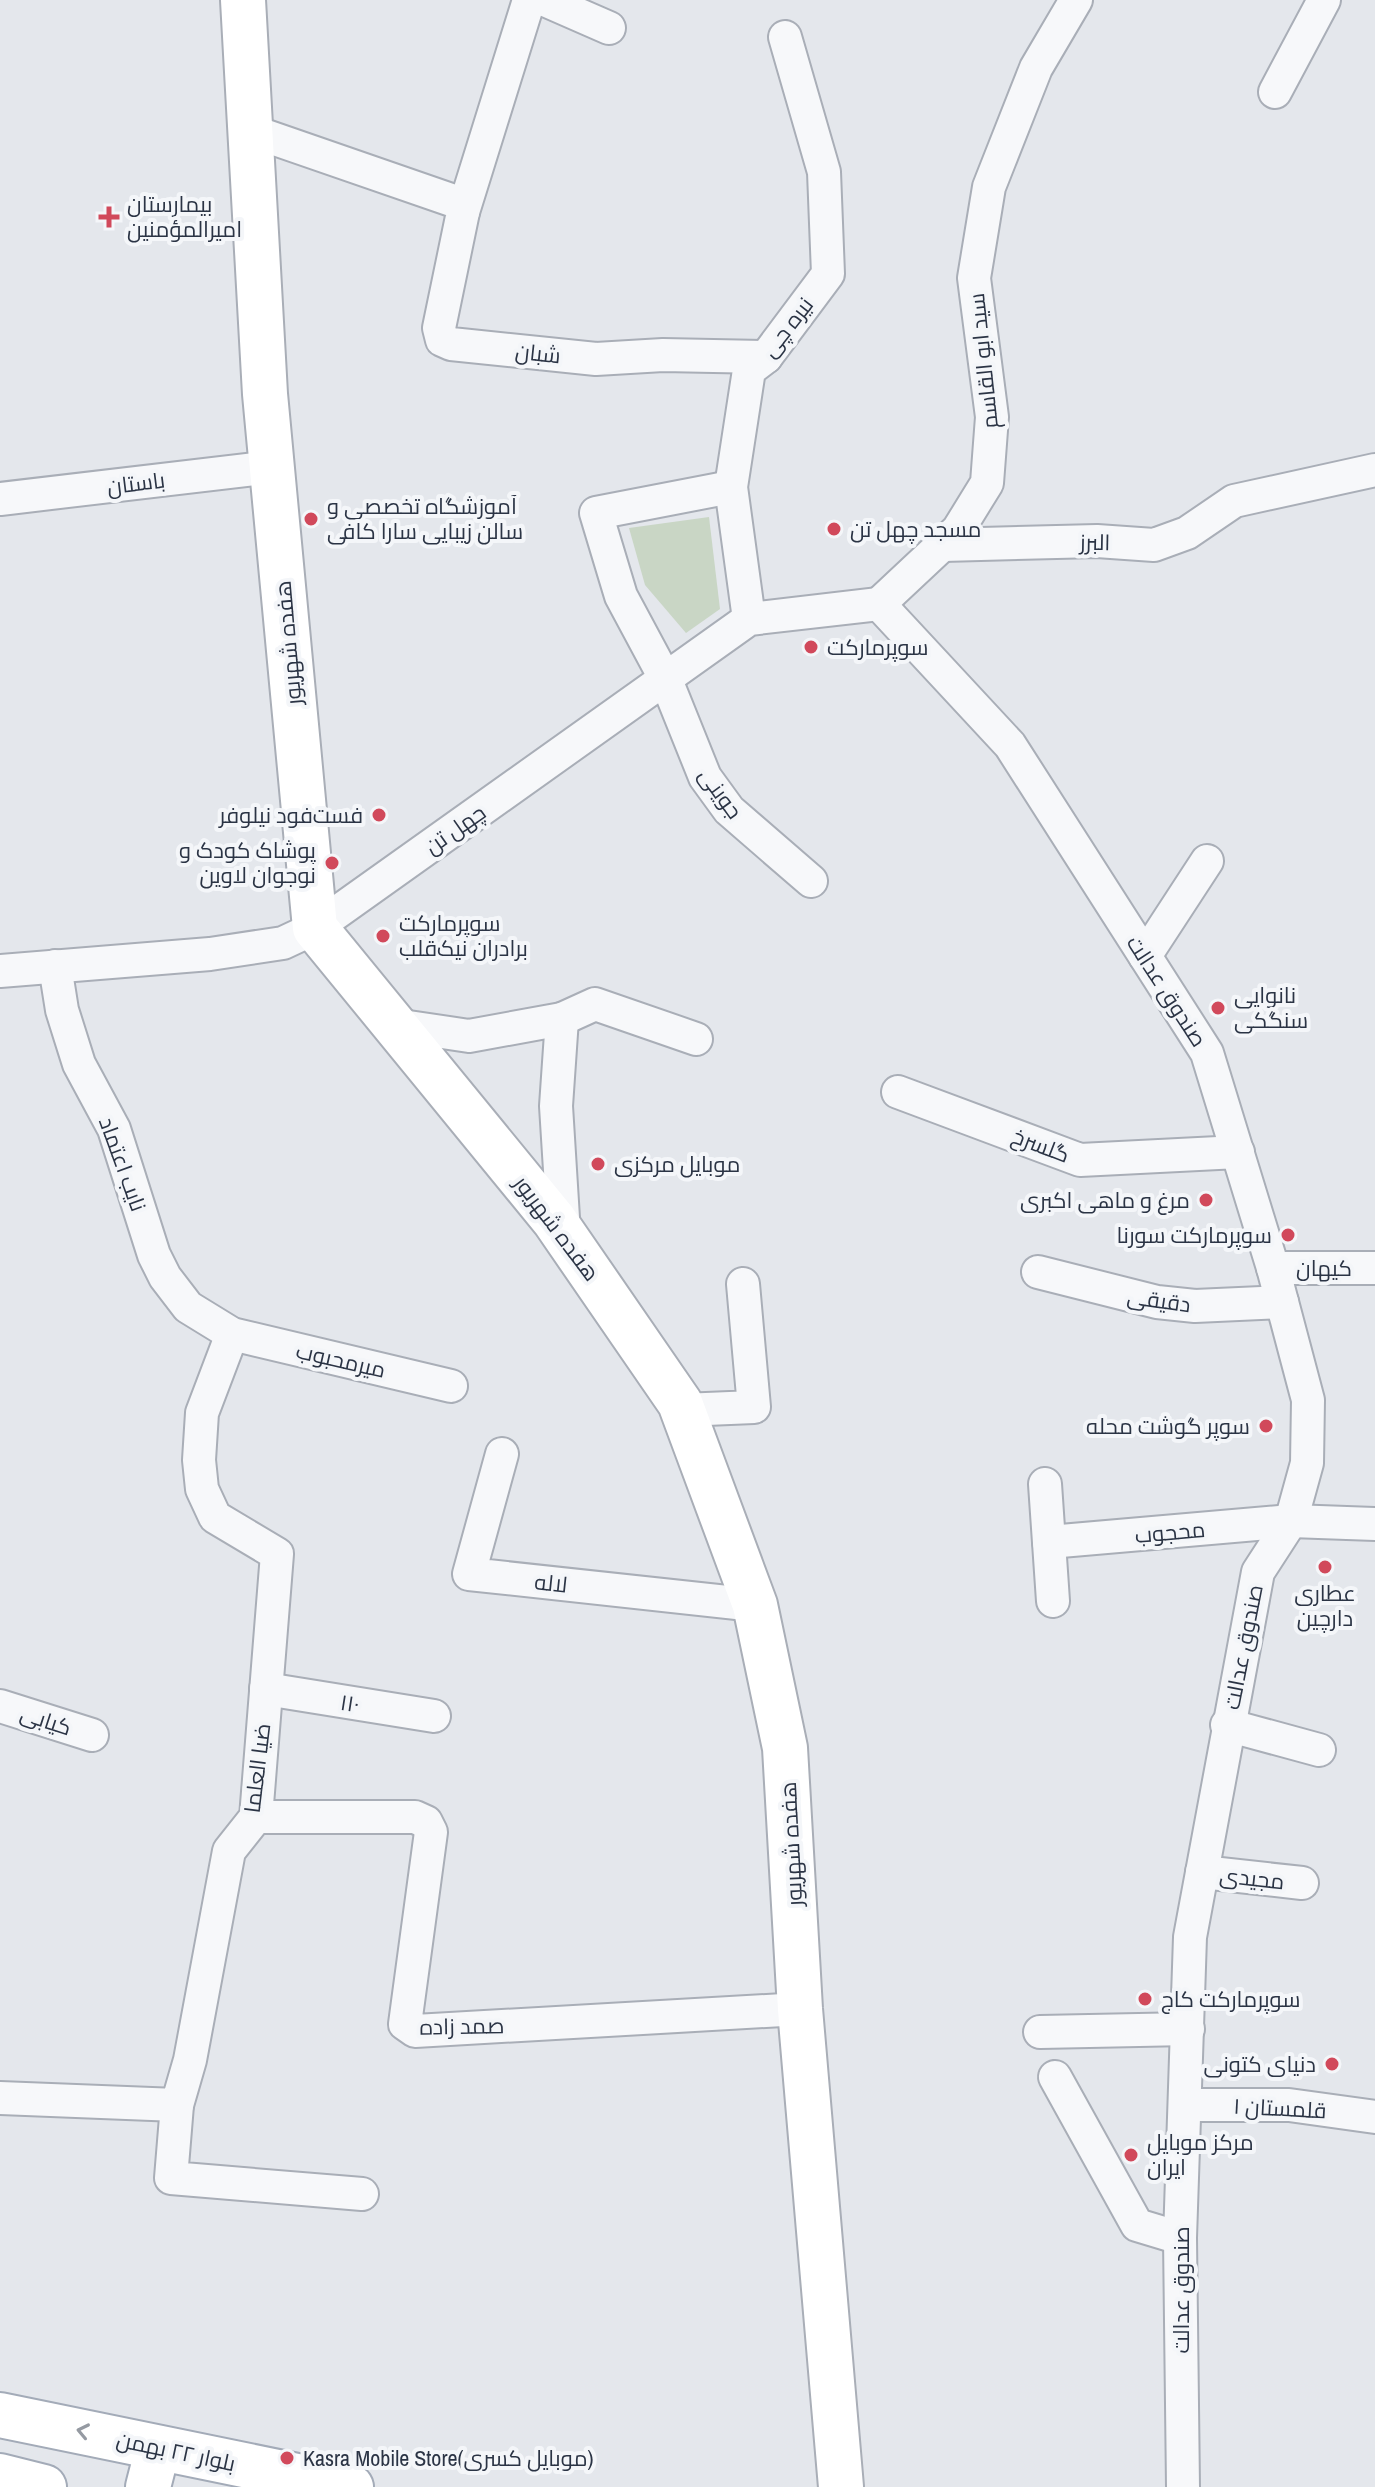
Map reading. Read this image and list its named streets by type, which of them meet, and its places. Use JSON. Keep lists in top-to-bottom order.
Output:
{
  "streets": {
    "main road": ["هفده شهریور", "بلوار ۲۲ بهمن"],
    "street": [
      "نیره چی",
      "شبان",
      "سید ابو القاسم",
      "باستان",
      "البرز",
      "جوینی",
      "چهل تن",
      "صندوق عدالت",
      "گلسرخ",
      "نایب اعتماد",
      "کیهان",
      "دقیقی",
      "میرمحبوب",
      "محجوب",
      "لاله",
      "۱۱۰",
      "کیابی",
      "ضیا العلما",
      "مجیدی",
      "صمد زاده",
      "قلمستان ۱"
    ]
  },
  "crossings": [
    ["نیره چی", "شبان"],
    ["نیره چی", "جوینی"],
    ["نیره چی", "چهل تن"],
    ["سید ابو القاسم", "البرز"],
    ["سید ابو القاسم", "چهل تن"],
    ["سید ابو القاسم", "صندوق عدالت"],
    ["باستان", "هفده شهریور"],
    ["هفده شهریور", "چهل تن"],
    ["هفده شهریور", "لاله"],
    ["هفده شهریور", "صمد زاده"],
    ["جوینی", "چهل تن"],
    ["چهل تن", "صندوق عدالت"],
    ["چهل تن", "نایب اعتماد"],
    ["صندوق عدالت", "گلسرخ"],
    ["صندوق عدالت", "کیهان"],
    ["صندوق عدالت", "دقیقی"],
    ["صندوق عدالت", "محجوب"],
    ["صندوق عدالت", "مجیدی"],
    ["صندوق عدالت", "قلمستان ۱"],
    ["نایب اعتماد", "میرمحبوب"],
    ["نایب اعتماد", "ضیا العلما"],
    ["میرمحبوب", "ضیا العلما"],
    ["۱۱۰", "ضیا العلما"],
    ["ضیا العلما", "صمد زاده"]
  ],
  "one_way": ["بلوار ۲۲ بهمن"],
  "places": {
    "health": ["بیمارستان امیرالمؤمنین"],
    "other": [
      "آموزشگاه تخصصی و سالن زیبایی سارا کافی",
      "مسجد چهل تن",
      "سوپرمارکت",
      "فست‌فود نیلوفر",
      "پوشاک کودک و نوجوان لاوین",
      "سوپرمارکت برادران نیک‌قلب",
      "نانوایی سنگکی",
      "موبایل مرکزی",
      "مرغ و ماهی اکبری",
      "سوپرمارکت سورنا",
      "سوپر گوشت محله",
      "عطاری دارچین",
      "سوپرمارکت کاج",
      "دنیای کتونی",
      "مرکز موبایل ایران",
      "Kasra Mobile Store(موبایل کسری)"
    ]
  }
}
